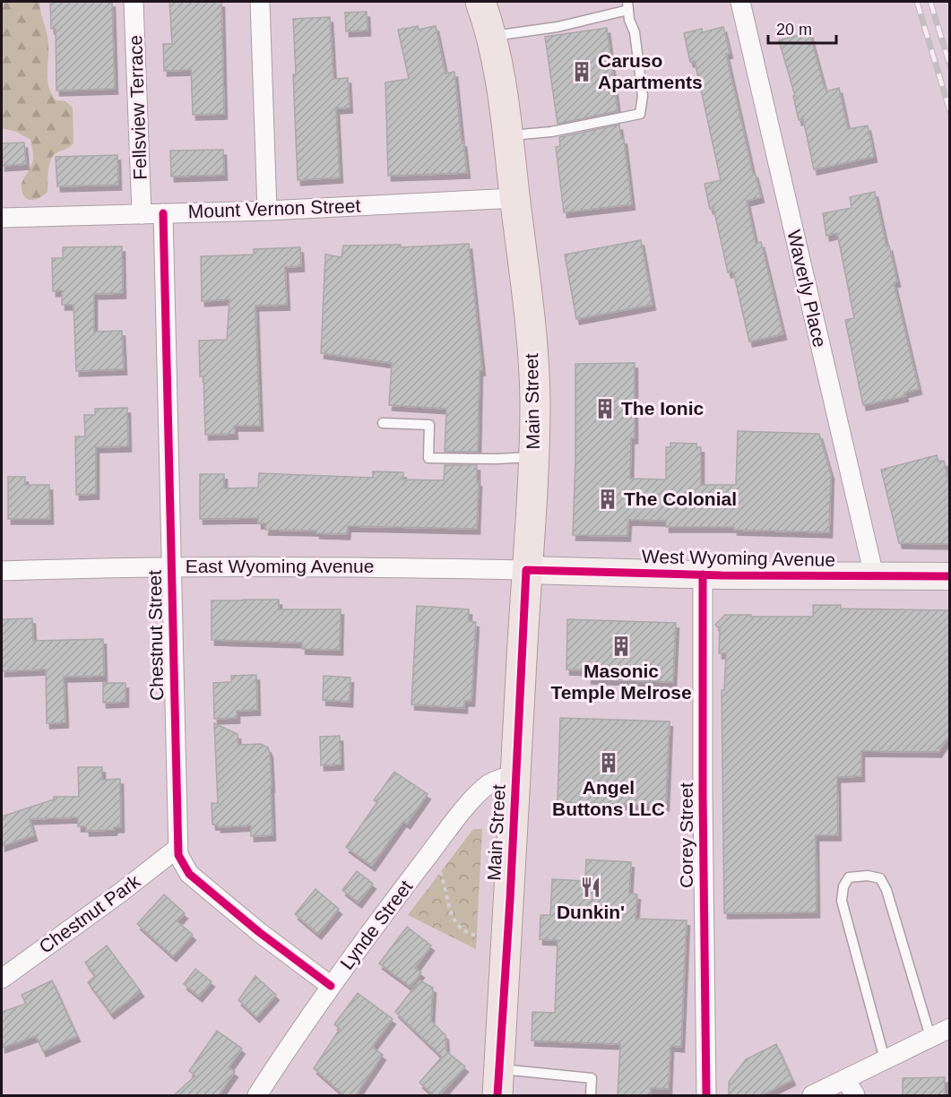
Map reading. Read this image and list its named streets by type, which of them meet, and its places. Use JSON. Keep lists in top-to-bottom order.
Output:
{
  "streets": {
    "main road": ["Main Street", "West Wyoming Avenue"],
    "street": [
      "Fellsview Terrace",
      "Mount Vernon Street",
      "Waverly Place",
      "East Wyoming Avenue",
      "Chestnut Street",
      "Corey Street",
      "Chestnut Park",
      "Lynde Street"
    ]
  },
  "crossings": [
    ["Fellsview Terrace", "Mount Vernon Street"],
    ["Mount Vernon Street", "Main Street"],
    ["Mount Vernon Street", "Chestnut Street"],
    ["Waverly Place", "West Wyoming Avenue"],
    ["Main Street", "West Wyoming Avenue"],
    ["Main Street", "East Wyoming Avenue"],
    ["Main Street", "Lynde Street"],
    ["West Wyoming Avenue", "East Wyoming Avenue"],
    ["West Wyoming Avenue", "Corey Street"],
    ["East Wyoming Avenue", "Chestnut Street"],
    ["Chestnut Street", "Chestnut Park"],
    ["Chestnut Street", "Lynde Street"]
  ],
  "places": {
    "building": [
      "Caruso Apartments",
      "The Ionic",
      "The Colonial",
      "Masonic Temple Melrose",
      "Angel Buttons LLC"
    ],
    "restaurant": ["Dunkin'"]
  },
  "scale_bar": "20 m"
}
